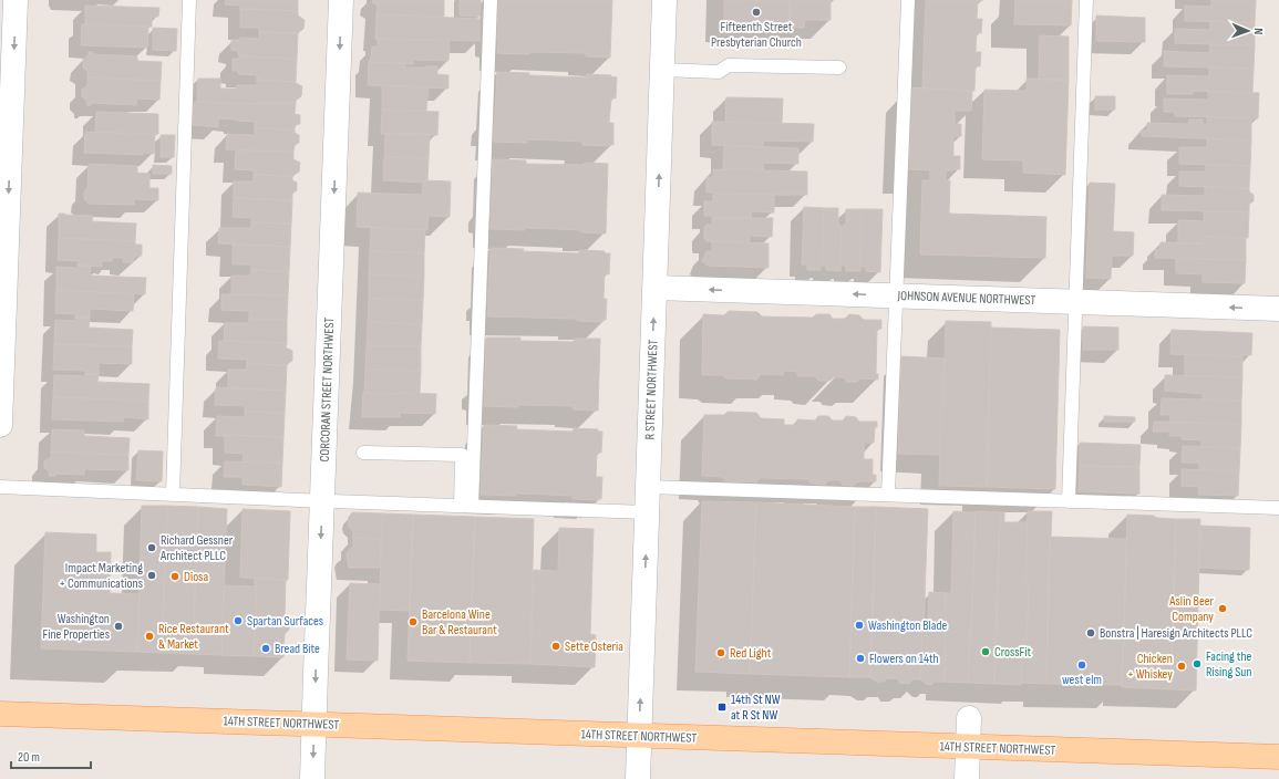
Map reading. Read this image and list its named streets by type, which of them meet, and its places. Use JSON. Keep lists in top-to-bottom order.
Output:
{
  "streets": {
    "main road": ["14TH STREET NORTHWEST"],
    "street": ["JOHNSON AVENUE NORTHWEST", "CORCORAN STREET NORTHWEST", "R STREET NORTHWEST"]
  },
  "crossings": [
    ["JOHNSON AVENUE NORTHWEST", "R STREET NORTHWEST"],
    ["CORCORAN STREET NORTHWEST", "14TH STREET NORTHWEST"],
    ["R STREET NORTHWEST", "14TH STREET NORTHWEST"]
  ],
  "one_way": ["JOHNSON AVENUE NORTHWEST", "CORCORAN STREET NORTHWEST", "R STREET NORTHWEST"],
  "places": {
    "other": [
      "Fifteenth Street Presbyterian Church",
      "Richard Gessner Architect PLLC",
      "Impact Marketing + Communications",
      "Diosa",
      "Aslin Beer Company",
      "Spartan Surfaces",
      "Barcelona Wine Bar & Restaurant",
      "Washington Blade",
      "Washington Fine Properties",
      "Bonstra | Haresign Architects PLLC",
      "Rice Restaurant & Market",
      "Sette Osteria",
      "Bread Bite",
      "CrossFit",
      "Red Light",
      "Flowers on 14th",
      "Facing the Rising Sun",
      "west elm",
      "Chicken + Whiskey"
    ],
    "transit": ["14th St NW at R St NW"]
  },
  "scale_bar": "20 m",
  "north": "right"
}
